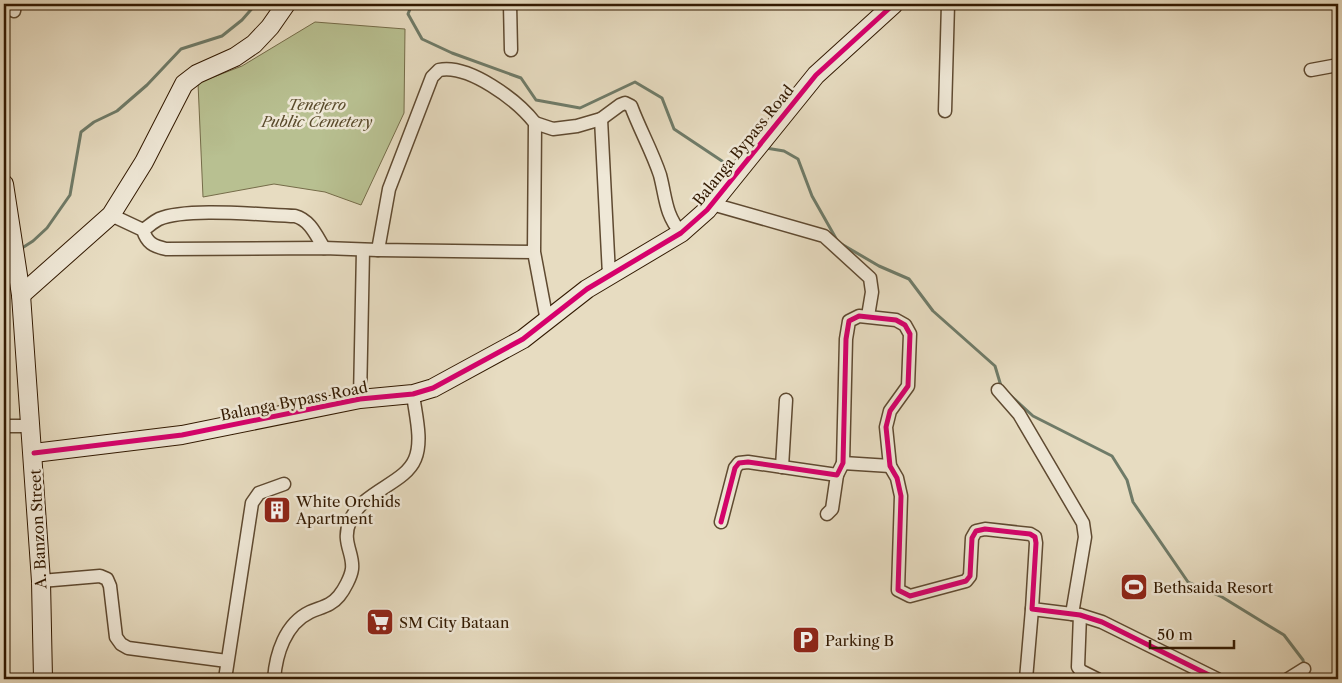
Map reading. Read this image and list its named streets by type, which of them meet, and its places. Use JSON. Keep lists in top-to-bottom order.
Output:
{
  "streets": {
    "street": ["Balanga Bypass Road", "A. Banzon Street"]
  },
  "crossings": [
    ["Balanga Bypass Road", "A. Banzon Street"]
  ],
  "parks": ["Tenejero Public Cemetery"],
  "places": {
    "building": ["White Orchids Apartment"],
    "sports": ["Bethsaida Resort"],
    "supermarket": ["SM City Bataan"],
    "parking": ["Parking B"]
  },
  "scale_bar": "50 m"
}
